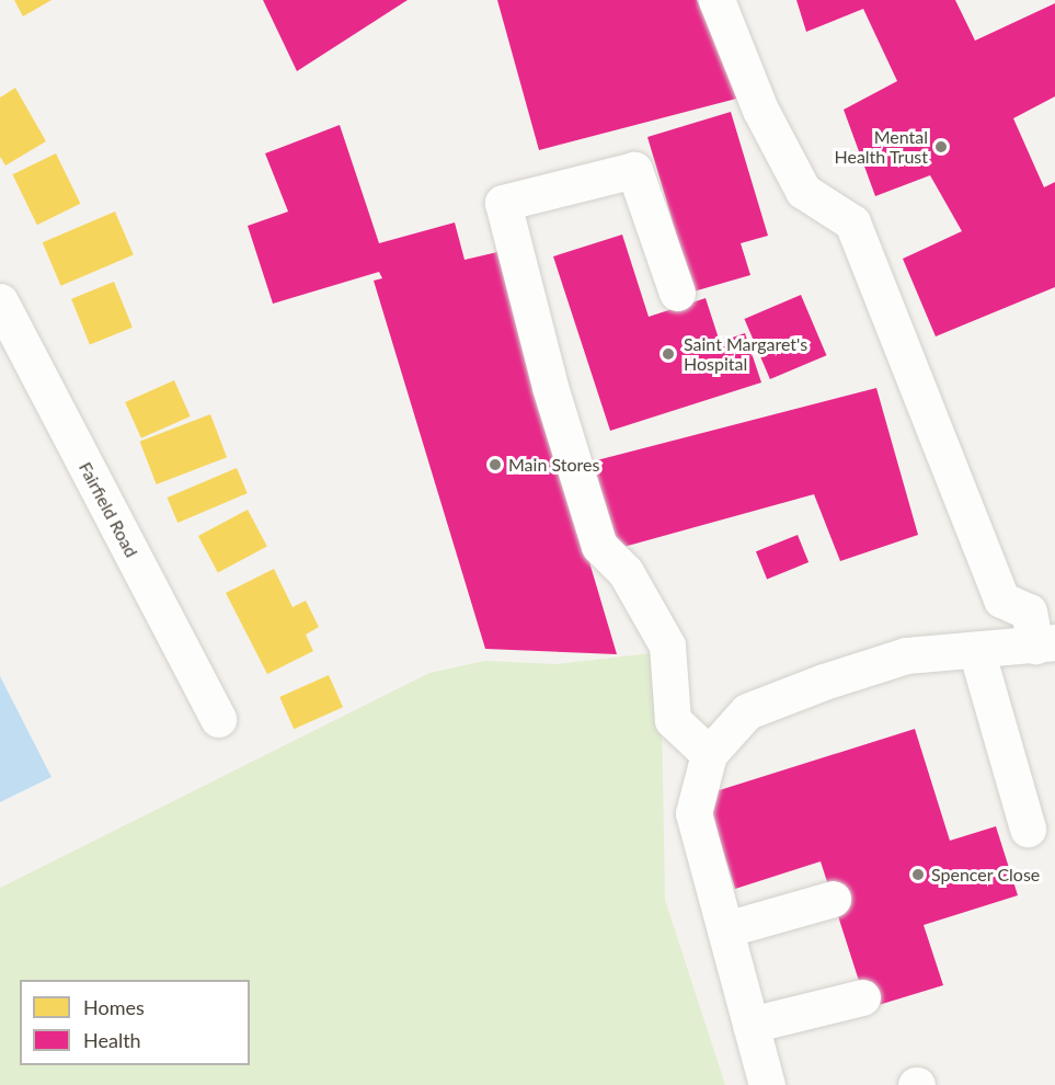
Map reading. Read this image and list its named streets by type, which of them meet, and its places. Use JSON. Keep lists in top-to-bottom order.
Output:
{
  "streets": {
    "street": ["Fairfield Road"]
  },
  "places": [
    "Mental Health Trust",
    "Saint Margaret's Hospital",
    "Main Stores",
    "Spencer Close"
  ],
  "legend": ["Homes", "Health"]
}
